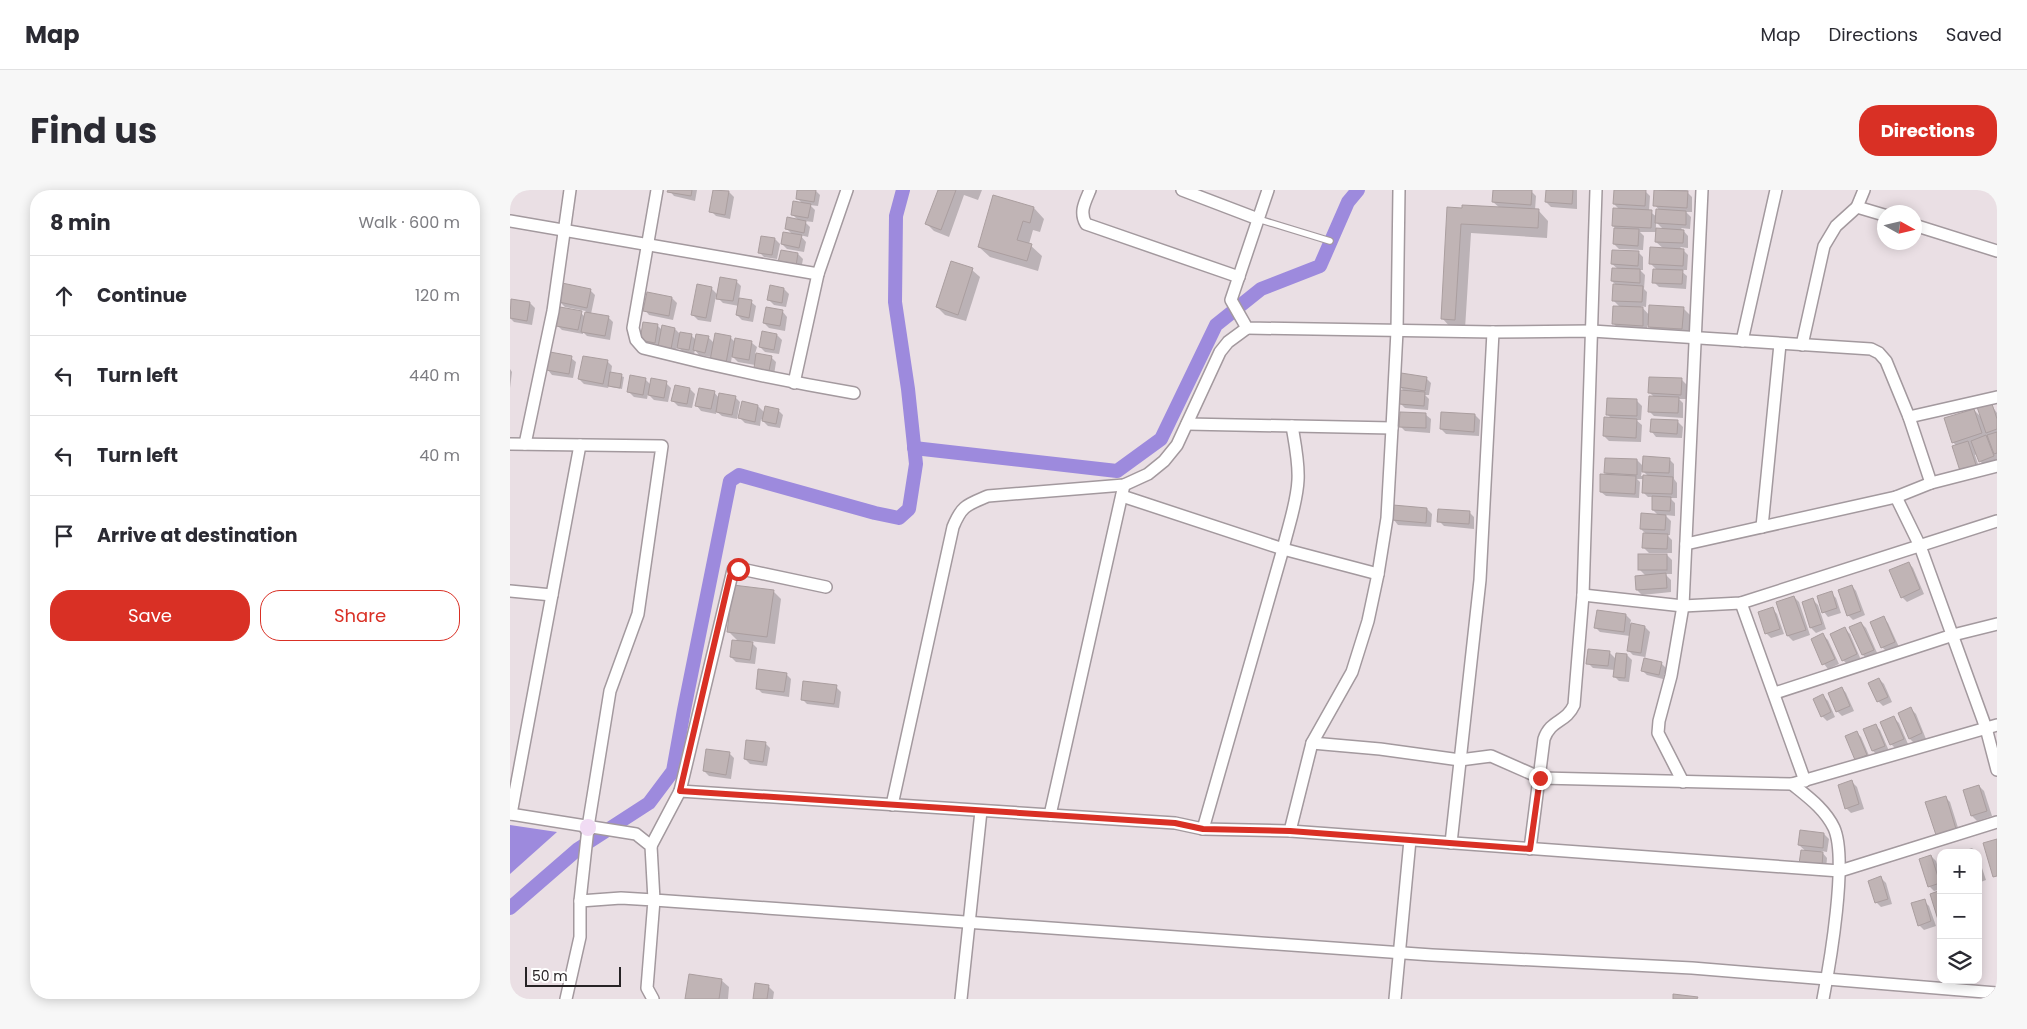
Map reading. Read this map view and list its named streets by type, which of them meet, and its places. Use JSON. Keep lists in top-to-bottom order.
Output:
{
  "scale_bar": "50 m",
  "north": "right",
  "page": {
    "header": "Map",
    "nav": ["Map", "Directions", "Saved"],
    "title": "Find us",
    "buttons": [
      "Directions",
      ["Save", "Share"]
    ],
    "heading": ["8 min", "Walk · 600 m"],
    "list": [
      ["Continue", "120 m"],
      ["Turn left", "440 m"],
      ["Turn left", "40 m"],
      "Arrive at destination"
    ],
    "map_buttons": ["+", "−"],
    "scale": "50 m"
  }
}
